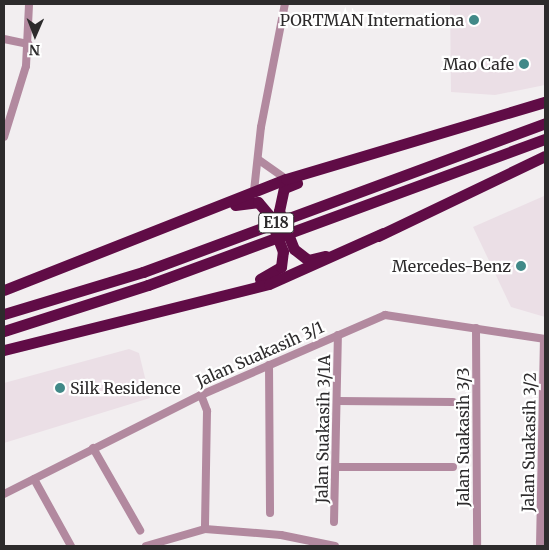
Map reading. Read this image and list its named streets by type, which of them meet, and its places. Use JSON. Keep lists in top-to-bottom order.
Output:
{
  "streets": {
    "highway": ["E18"],
    "street": [
      "Jalan Suakasih 3/1",
      "Jalan Suakasih 3/1A",
      "Jalan Suakasih 3/3",
      "Jalan Suakasih 3/2"
    ]
  },
  "crossings": [
    ["Jalan Suakasih 3/1", "Jalan Suakasih 3/1A"],
    ["Jalan Suakasih 3/1", "Jalan Suakasih 3/3"],
    ["Jalan Suakasih 3/1", "Jalan Suakasih 3/2"]
  ],
  "places": [
    "PORTMAN Internationa",
    "Mao Cafe",
    "Mercedes-Benz",
    "Silk Residence"
  ],
  "north": "bottom"
}
